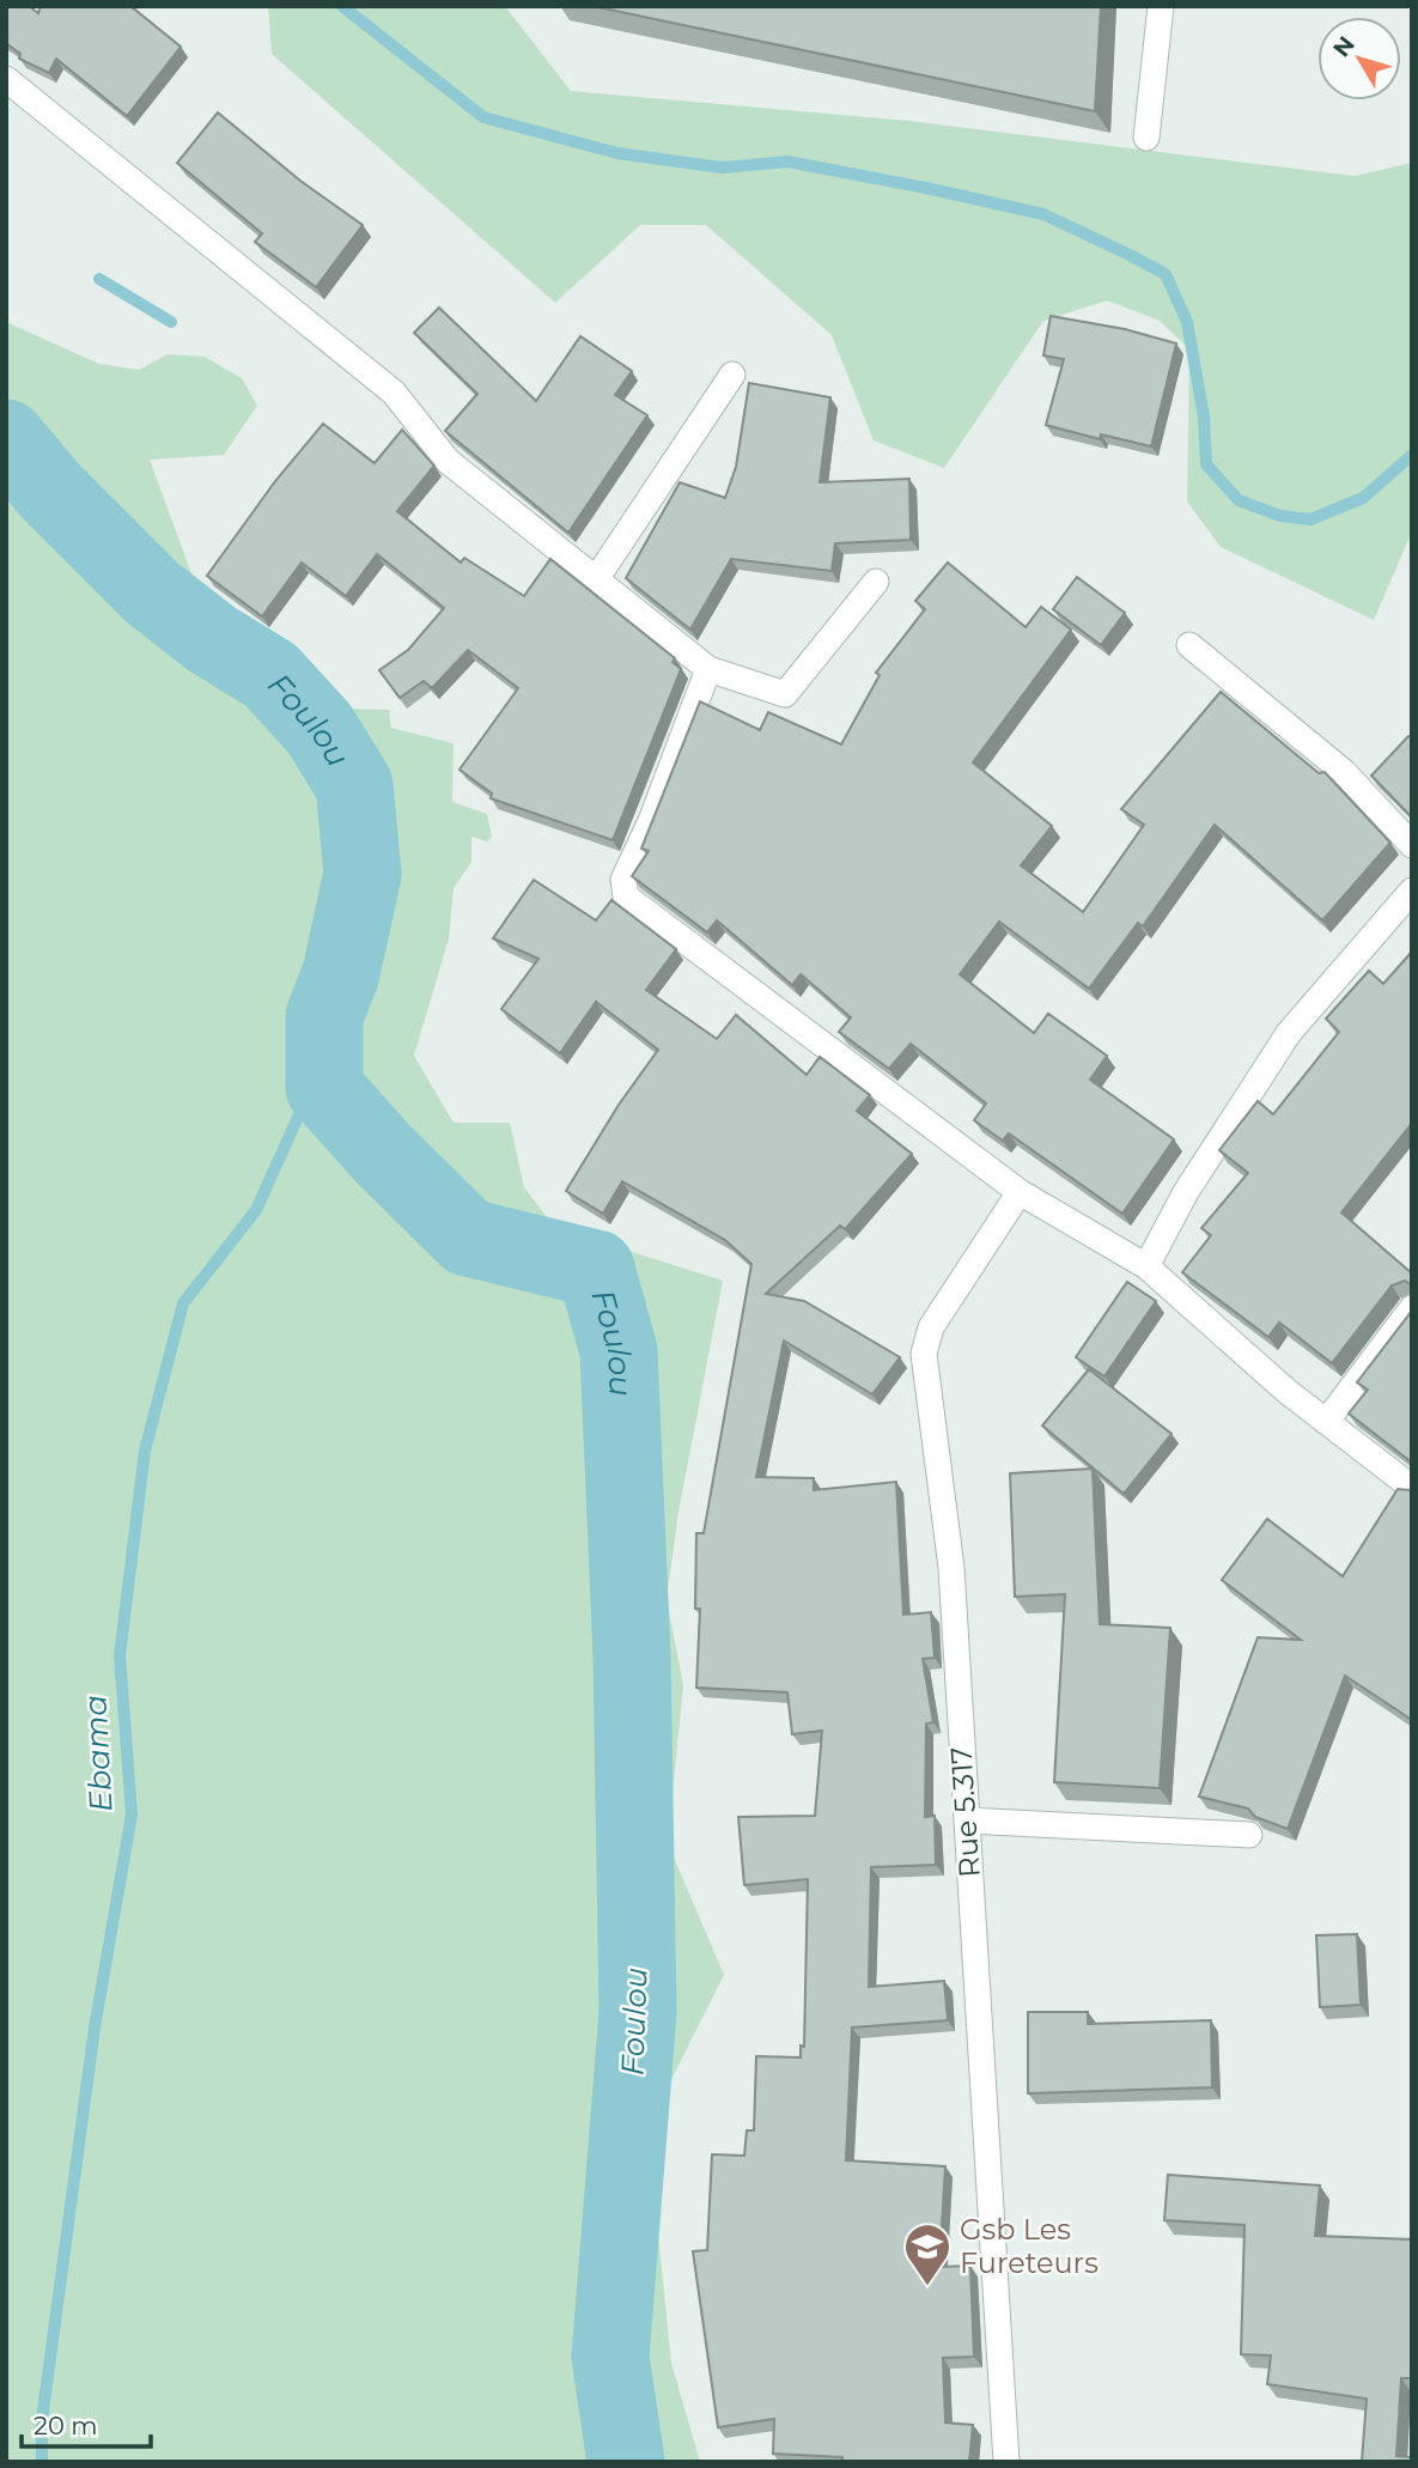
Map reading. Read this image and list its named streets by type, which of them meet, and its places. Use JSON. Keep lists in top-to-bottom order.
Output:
{
  "streets": {
    "street": ["Rue 5.317"]
  },
  "water": ["Foulou", "Ebama"],
  "places": {
    "school or university": ["Gsb Les Fureteurs"]
  },
  "scale_bar": "20 m",
  "north": "top left"
}
